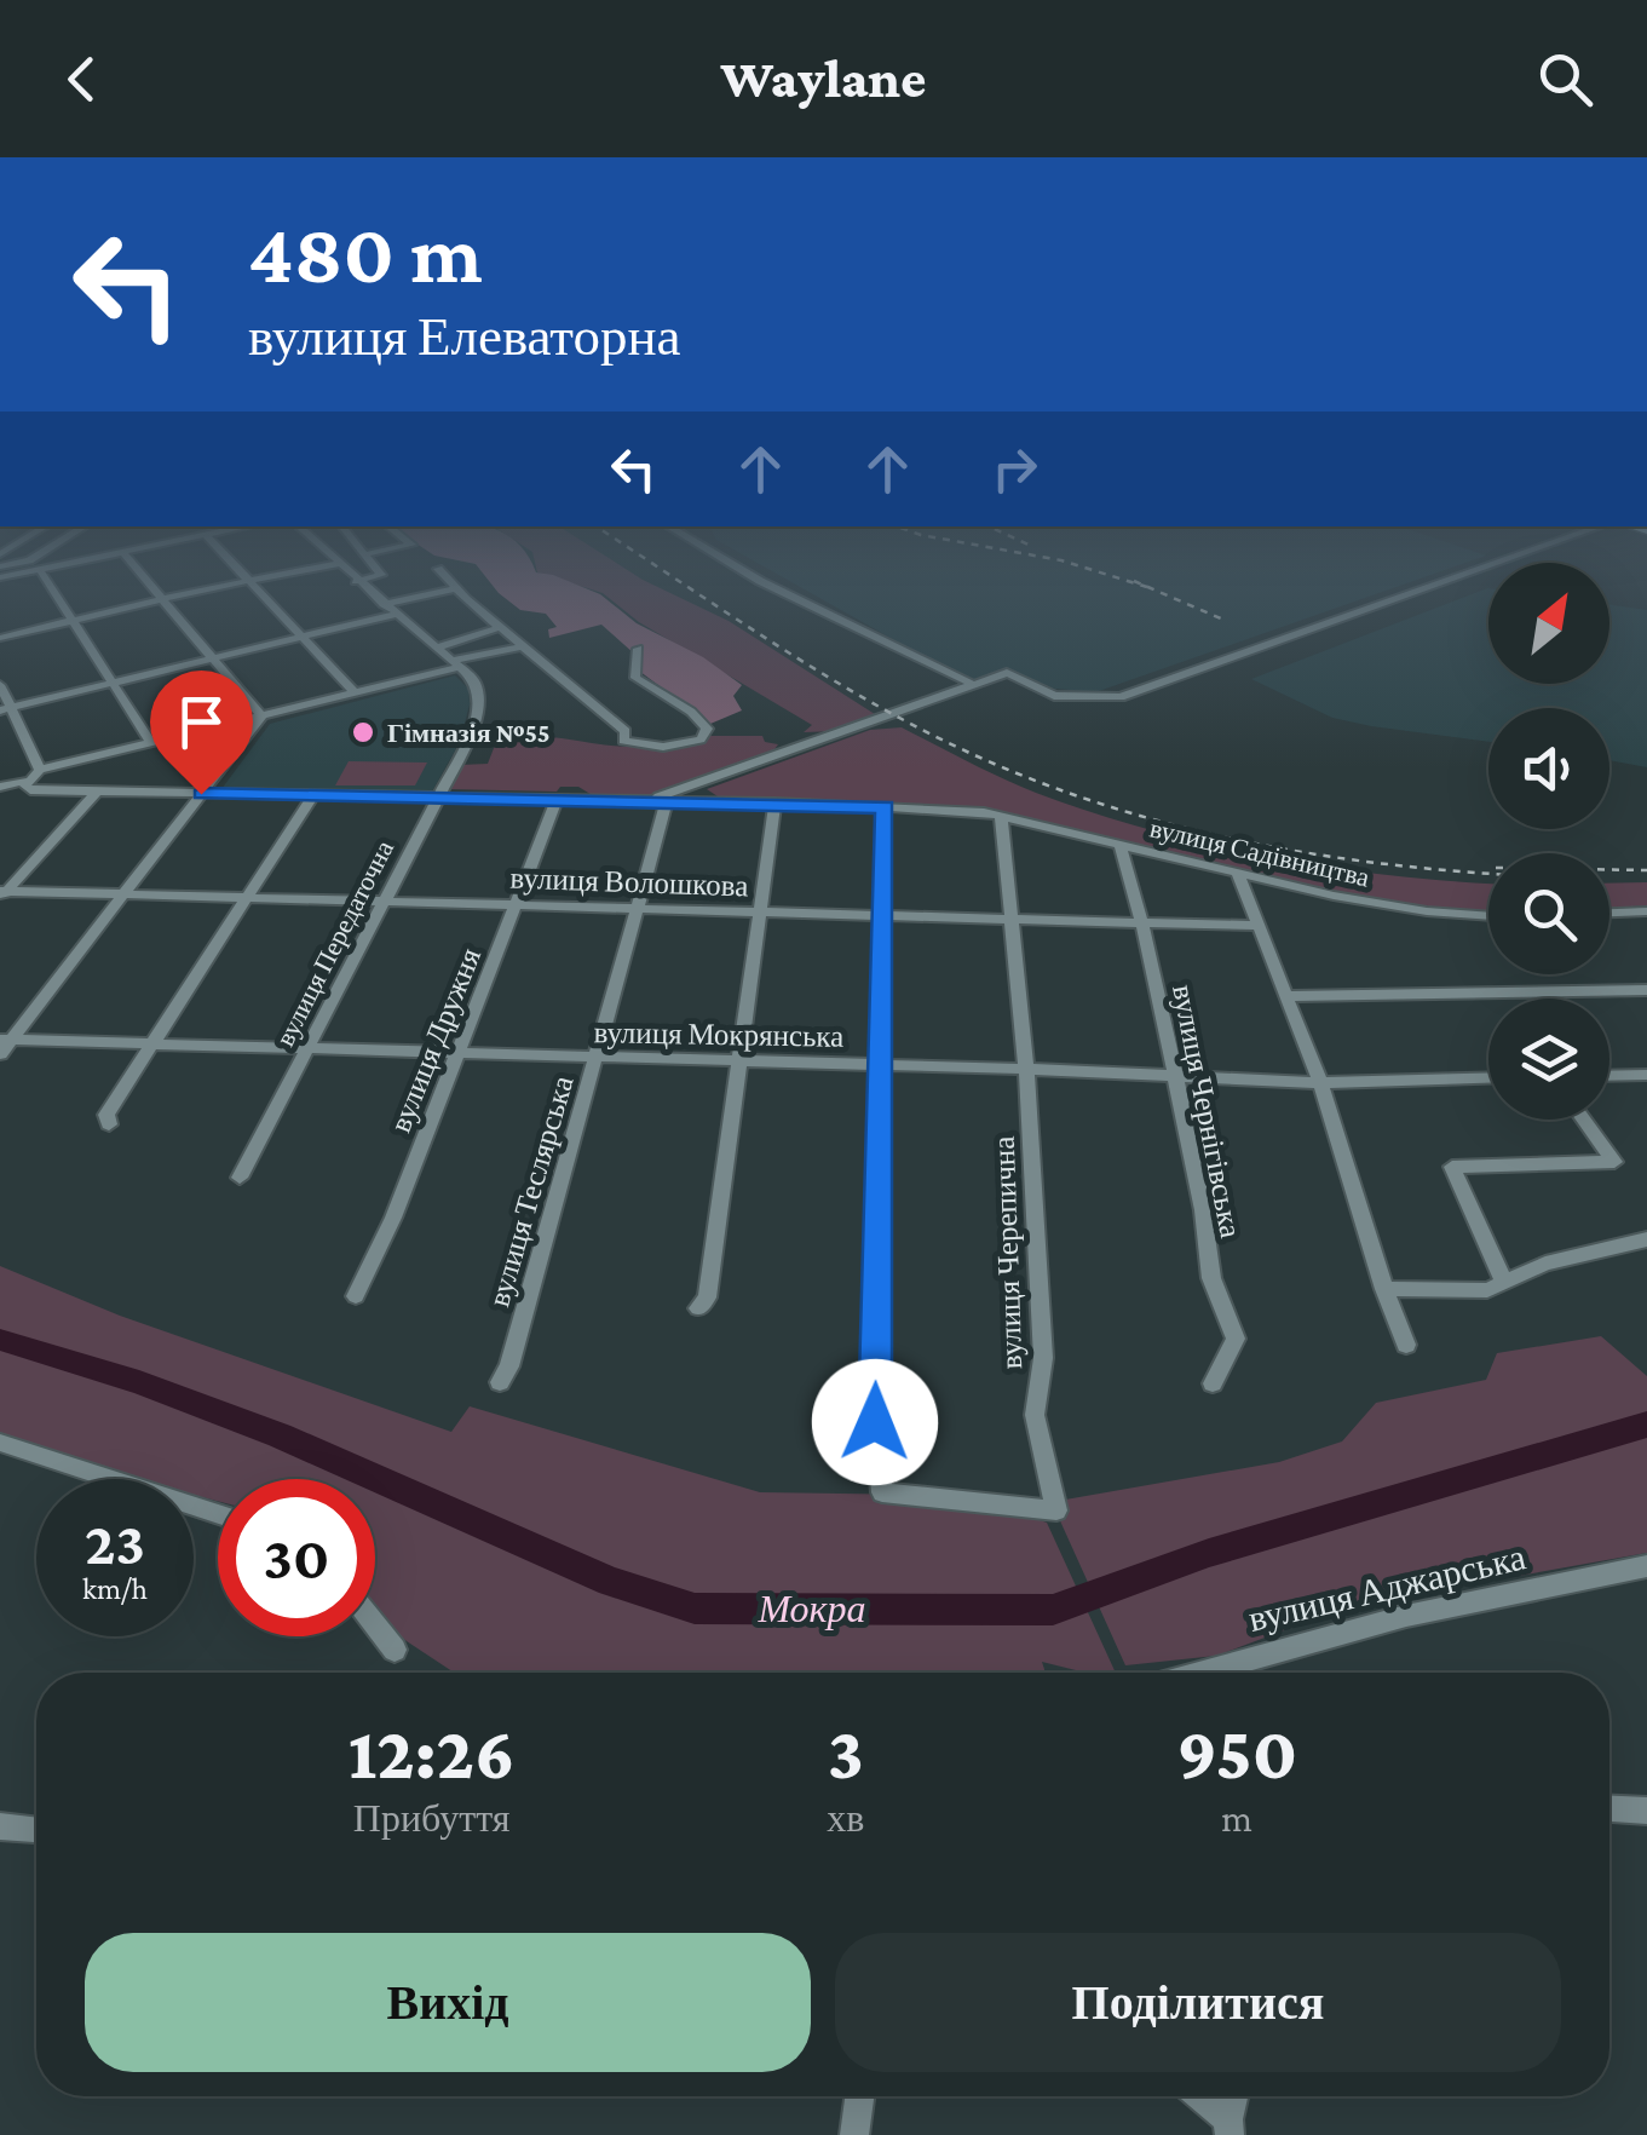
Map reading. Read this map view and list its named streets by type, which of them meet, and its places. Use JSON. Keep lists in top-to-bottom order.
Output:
{
  "streets": {
    "street": [
      "вулиця Садівництва",
      "вулиця Волошкова",
      "вулиця Передаточна",
      "вулиця Мокрянська",
      "вулиця Дружня",
      "вулиця Чернігівська",
      "вулиця Теслярська",
      "вулиця Черепична",
      "вулиця Аджарська"
    ]
  },
  "crossings": [
    ["вулиця Садівництва", "вулиця Передаточна"],
    ["вулиця Садівництва", "вулиця Дружня"],
    ["вулиця Садівництва", "вулиця Чернігівська"],
    ["вулиця Садівництва", "вулиця Теслярська"],
    ["вулиця Садівництва", "вулиця Черепична"],
    ["вулиця Волошкова", "вулиця Передаточна"],
    ["вулиця Волошкова", "вулиця Дружня"],
    ["вулиця Волошкова", "вулиця Чернігівська"],
    ["вулиця Волошкова", "вулиця Теслярська"],
    ["вулиця Волошкова", "вулиця Черепична"],
    ["вулиця Передаточна", "вулиця Мокрянська"],
    ["вулиця Мокрянська", "вулиця Дружня"],
    ["вулиця Мокрянська", "вулиця Чернігівська"],
    ["вулиця Мокрянська", "вулиця Теслярська"],
    ["вулиця Мокрянська", "вулиця Черепична"]
  ],
  "water": ["Мокра"],
  "places": ["Гімназія №55"],
  "north": "top right",
  "page": {
    "header": "Waylane",
    "turn": ["480 m", "вулиця Елеваторна"],
    "speed": "23 km/h",
    "limit": "30",
    "eta": [
      "12:26",
      "Прибуття",
      "3",
      "хв",
      "950",
      "m"
    ],
    "buttons": ["Вихід", "Поділитися"]
  }
}
